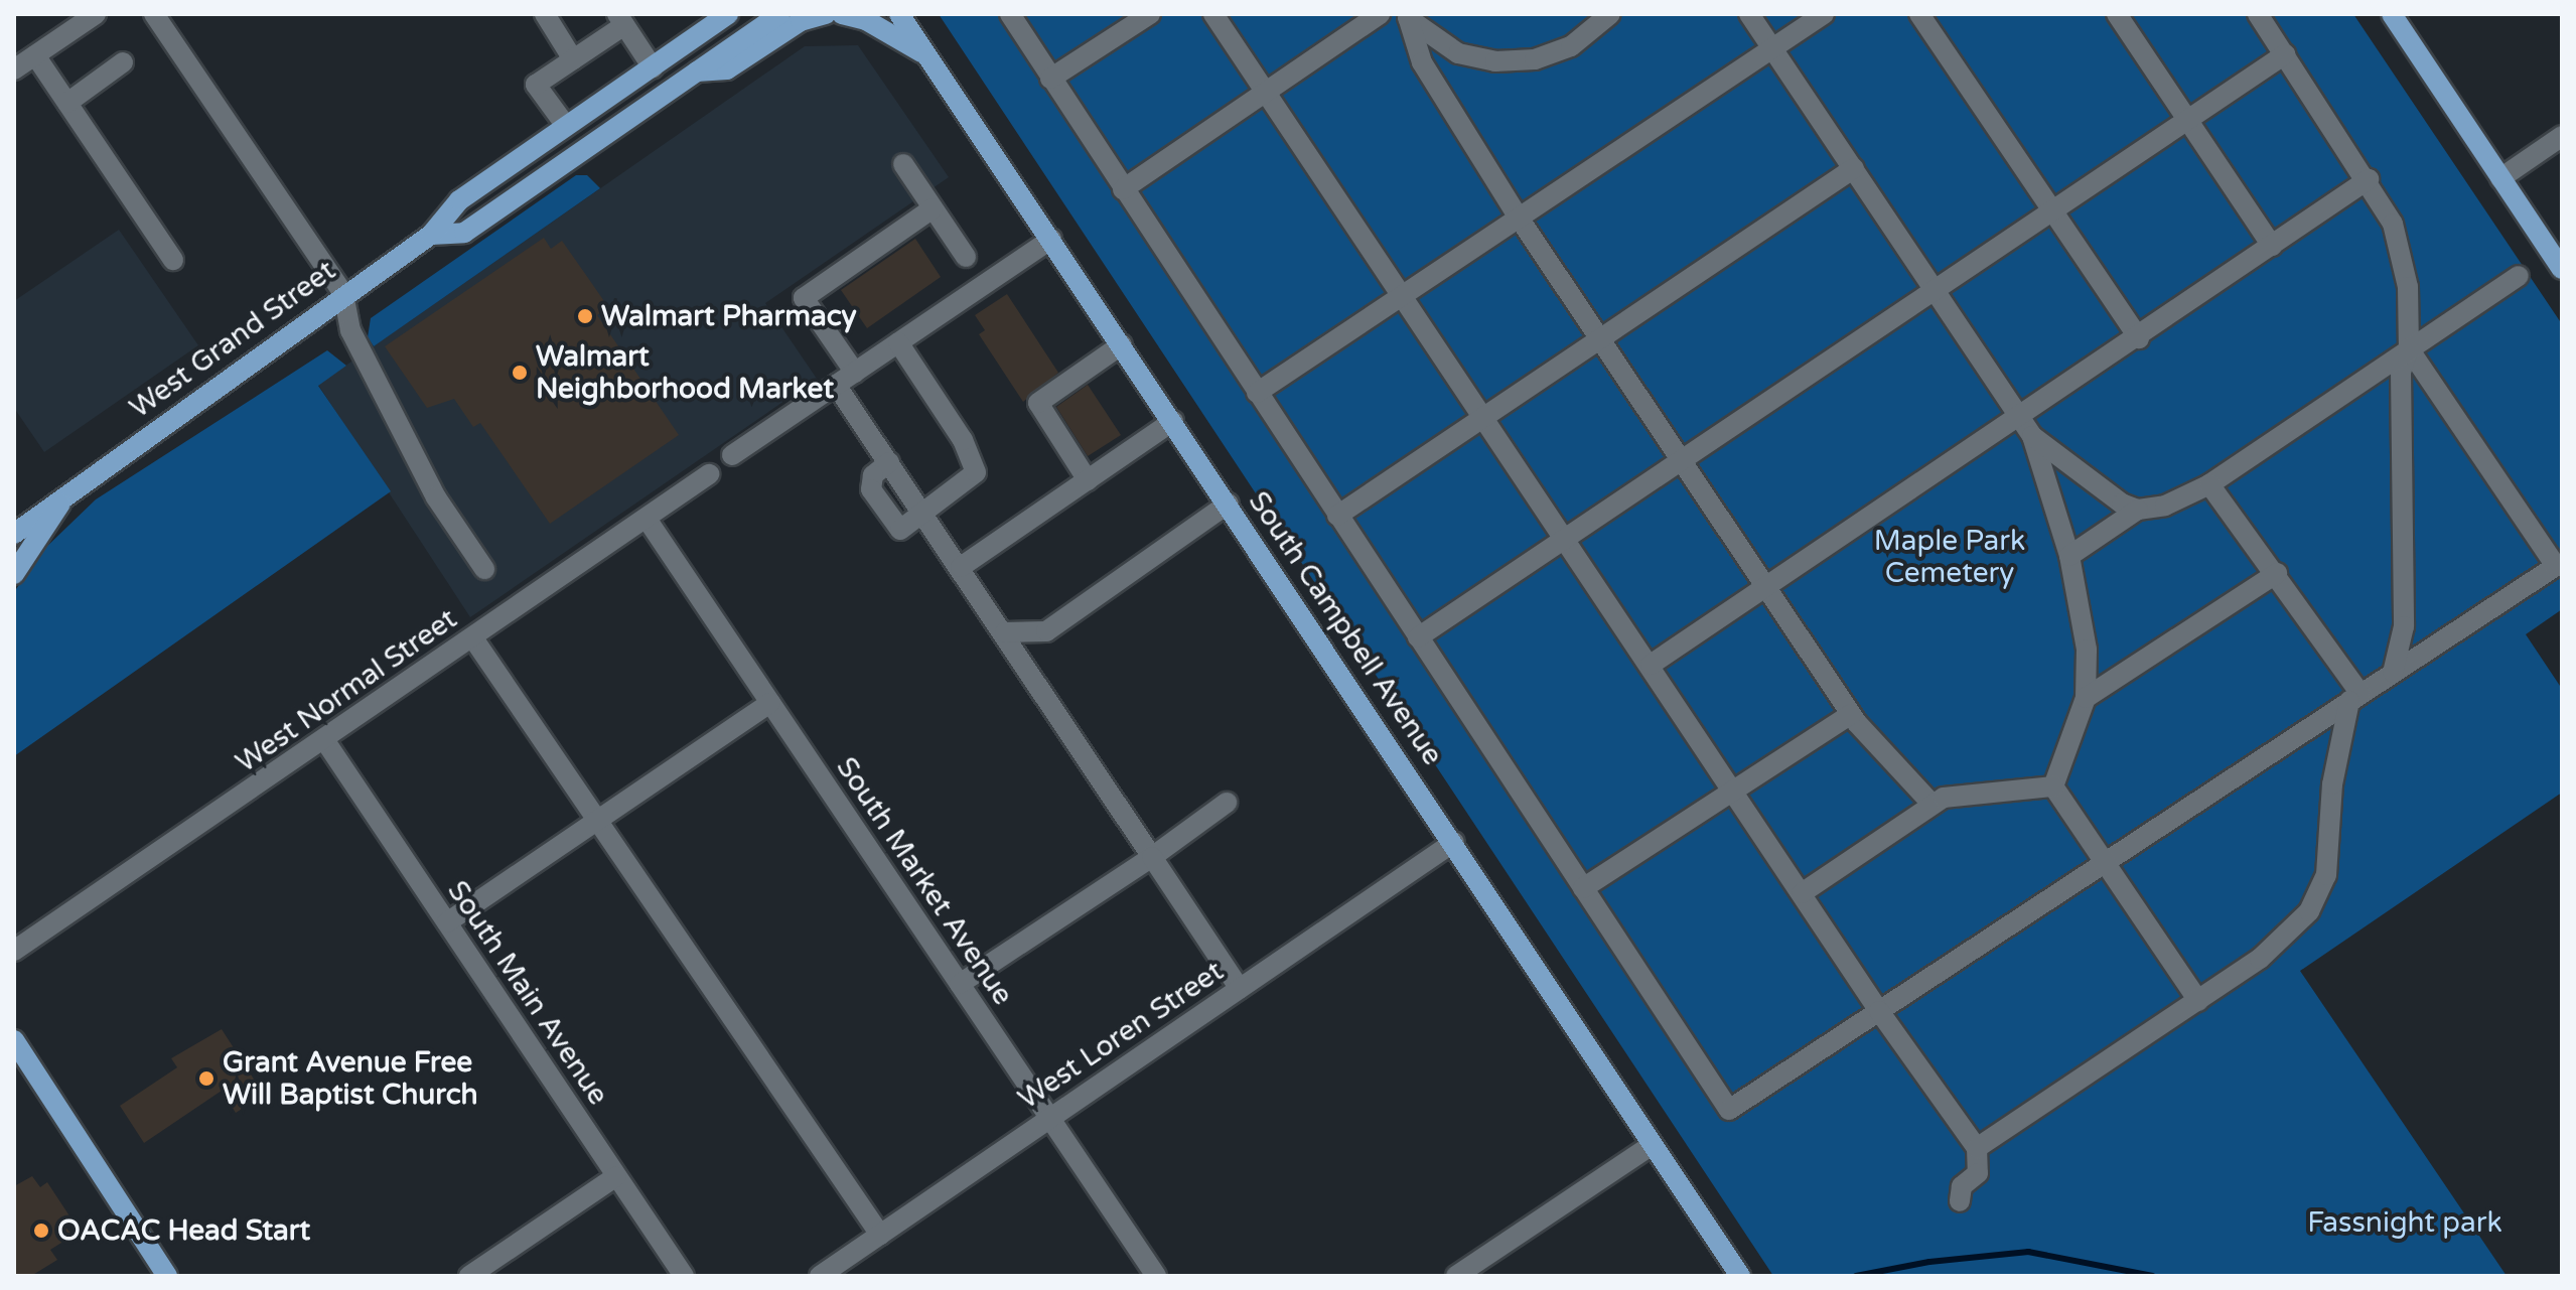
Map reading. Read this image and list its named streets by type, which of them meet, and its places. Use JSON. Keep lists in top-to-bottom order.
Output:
{
  "streets": {
    "main road": ["West Grand Street", "South Campbell Avenue"],
    "street": [
      "West Normal Street",
      "South Market Avenue",
      "South Main Avenue",
      "West Loren Street"
    ]
  },
  "crossings": [
    ["South Campbell Avenue", "West Loren Street"],
    ["West Normal Street", "South Market Avenue"],
    ["West Normal Street", "South Main Avenue"],
    ["South Market Avenue", "West Loren Street"]
  ],
  "parks": ["Maple Park Cemetery", "Fassnight park"],
  "places": [
    "Walmart Pharmacy",
    "Walmart Neighborhood Market",
    "Grant Avenue Free Will Baptist Church",
    "OACAC Head Start"
  ]
}
